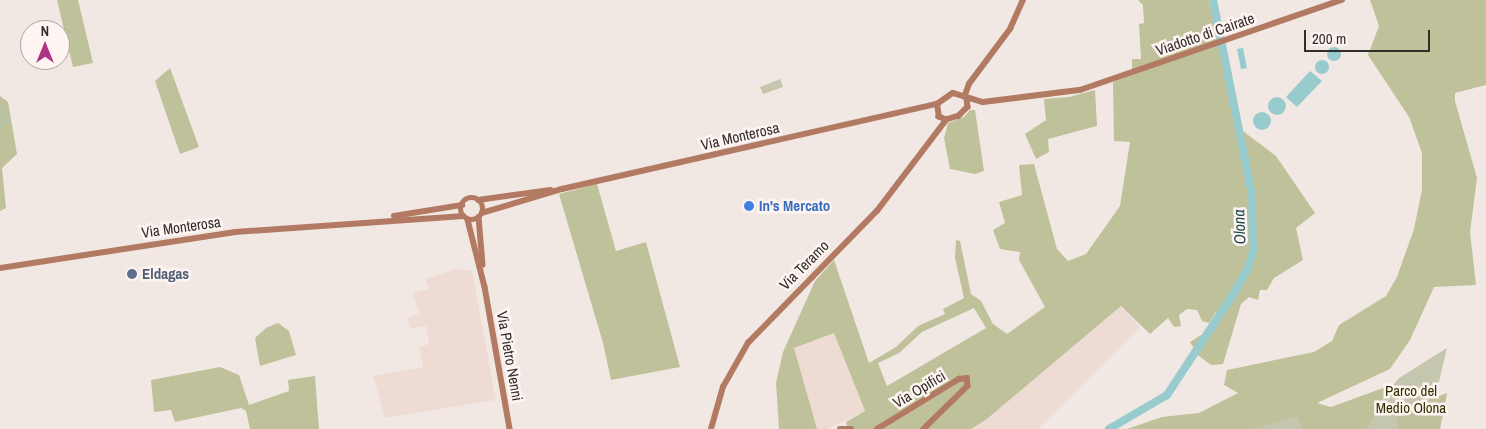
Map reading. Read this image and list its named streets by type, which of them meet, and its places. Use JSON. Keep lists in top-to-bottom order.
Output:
{
  "streets": {
    "main road": [
      "Viadotto di Cairate",
      "Via Monterosa",
      "Via Teramo",
      "Via Pietro Nenni",
      "Via Opifici"
    ]
  },
  "crossings": [
    ["Via Monterosa", "Via Teramo"],
    ["Via Monterosa", "Via Pietro Nenni"]
  ],
  "water": ["Olona"],
  "parks": ["Parco del Medio Olona"],
  "places": ["In's Mercato", "Eldagas"],
  "scale_bar": "200 m",
  "north": "top"
}
